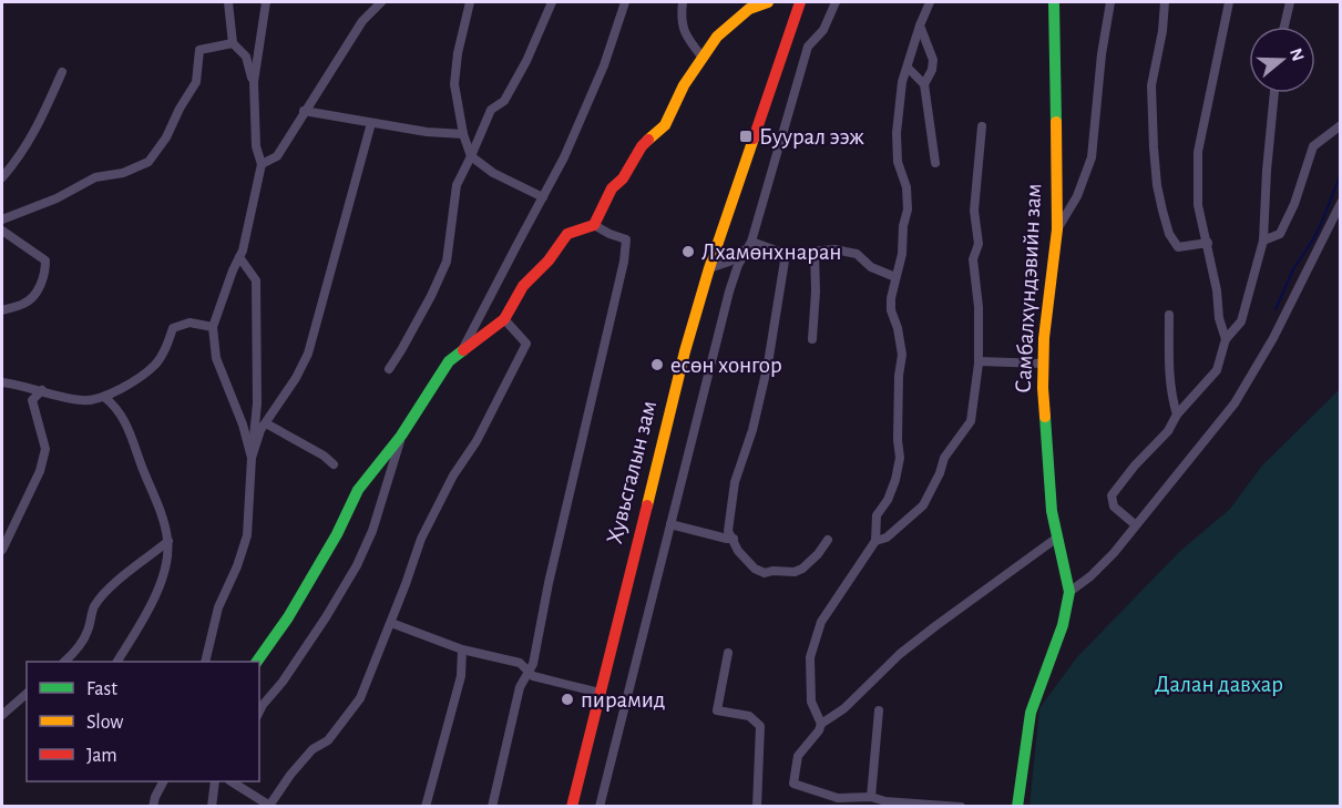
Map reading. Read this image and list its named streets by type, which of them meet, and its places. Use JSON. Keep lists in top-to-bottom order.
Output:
{
  "streets": {
    "street": ["Самбалхүндэвийн зам", "Хувьсгалын зам"]
  },
  "parks": ["Далан давхар"],
  "places": {
    "transit": ["Буурал ээж"],
    "other": ["Лхамөнхнаран", "есөн хонгор", "пирамид"]
  },
  "legend": ["Fast", "Slow", "Jam"],
  "north": "right"
}
